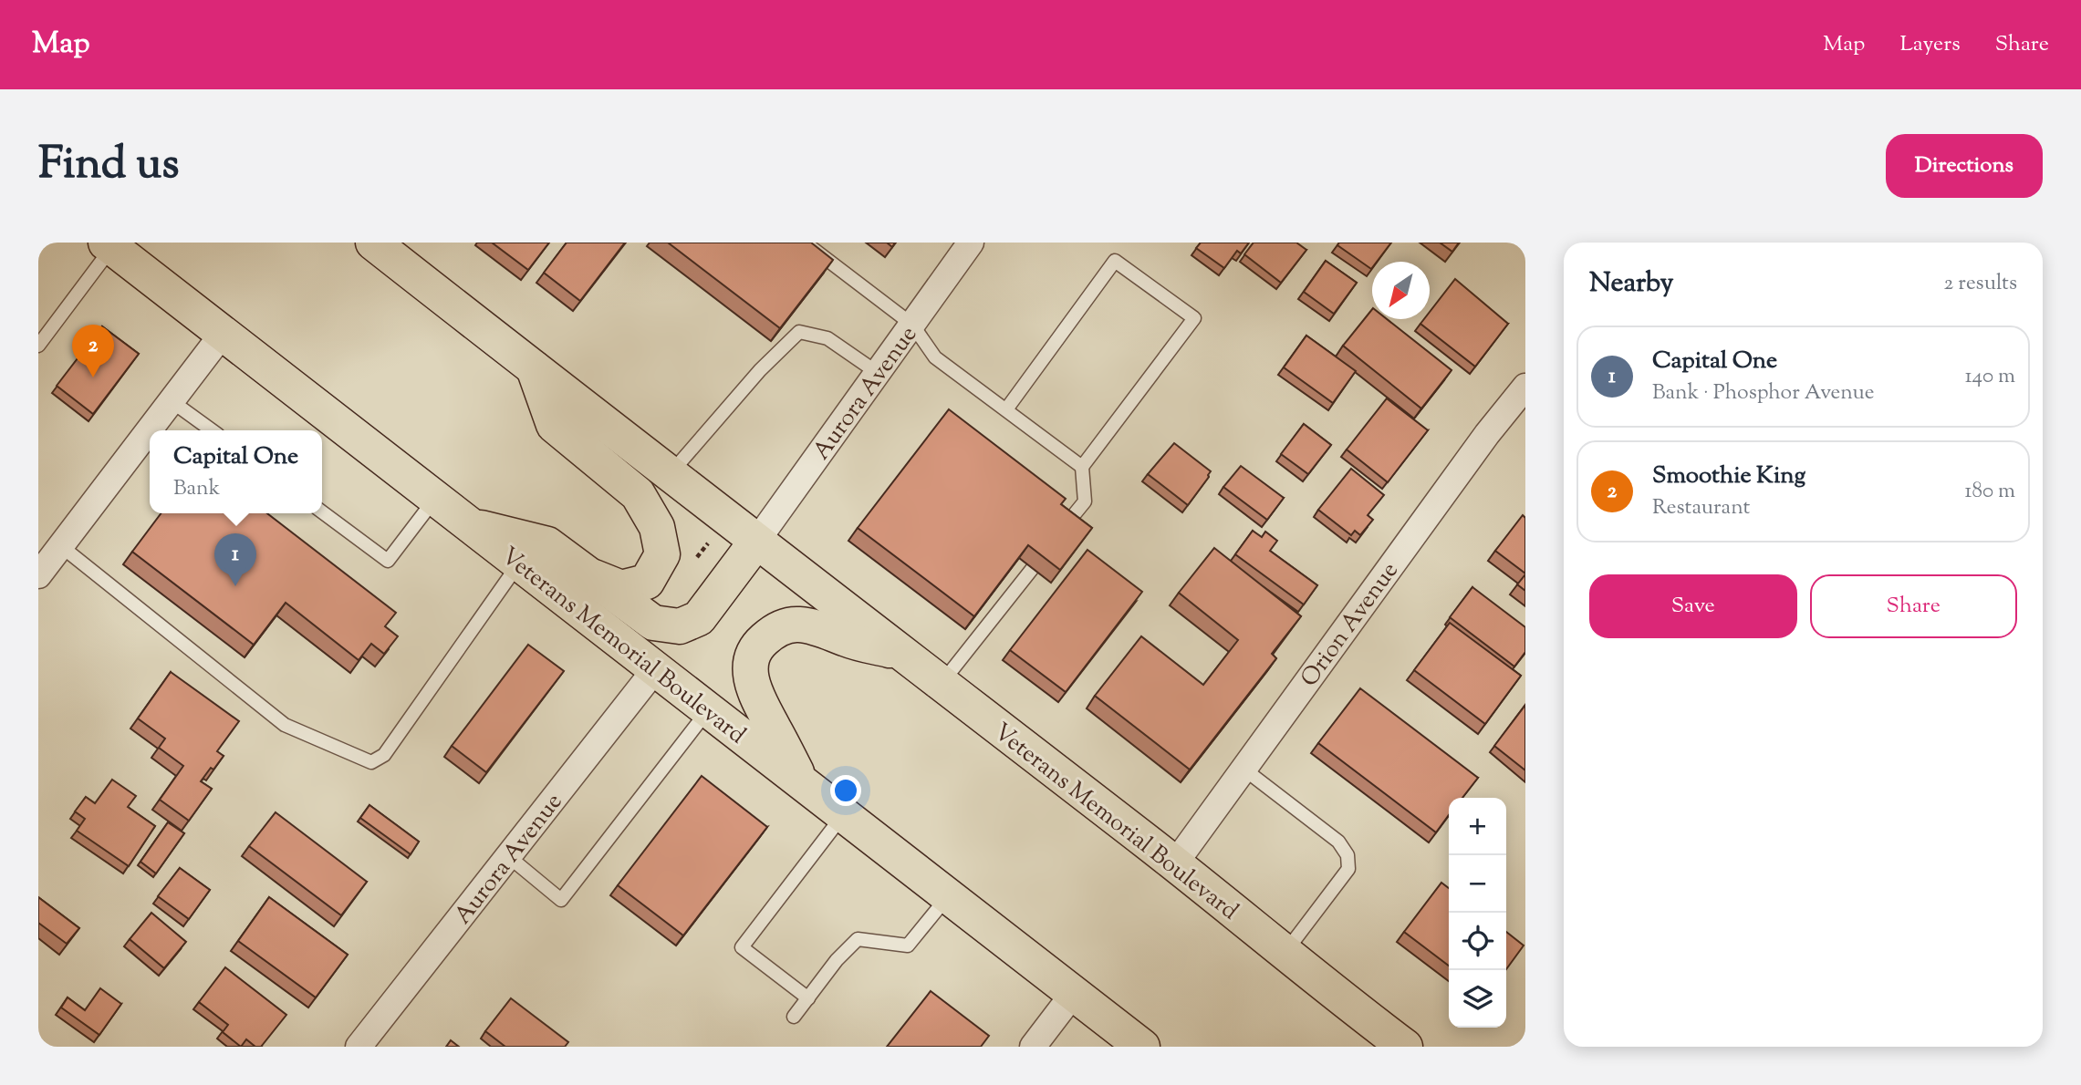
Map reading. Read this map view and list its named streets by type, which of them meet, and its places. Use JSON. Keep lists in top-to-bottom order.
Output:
{
  "streets": {
    "main road": ["Veterans Memorial Boulevard"],
    "street": ["Aurora Avenue", "Orion Avenue"]
  },
  "crossings": [
    ["Aurora Avenue", "Veterans Memorial Boulevard"],
    ["Orion Avenue", "Veterans Memorial Boulevard"]
  ],
  "north": "bottom left",
  "page": {
    "header": "Map",
    "nav": ["Map", "Layers", "Share"],
    "title": "Find us",
    "buttons": [
      "Directions",
      ["Save", "Share"]
    ],
    "heading": ["Nearby", "2 results"],
    "pins": ["2", "1"],
    "list": [
      {
        "mark": "1",
        "name": "Capital One",
        "note": "Bank · Phosphor Avenue",
        "value": "140 m"
      },
      {
        "mark": "2",
        "name": "Smoothie King",
        "note": "Restaurant",
        "value": "180 m"
      }
    ],
    "popup": ["Capital One", "Bank"],
    "map_buttons": ["+", "−"]
  }
}
